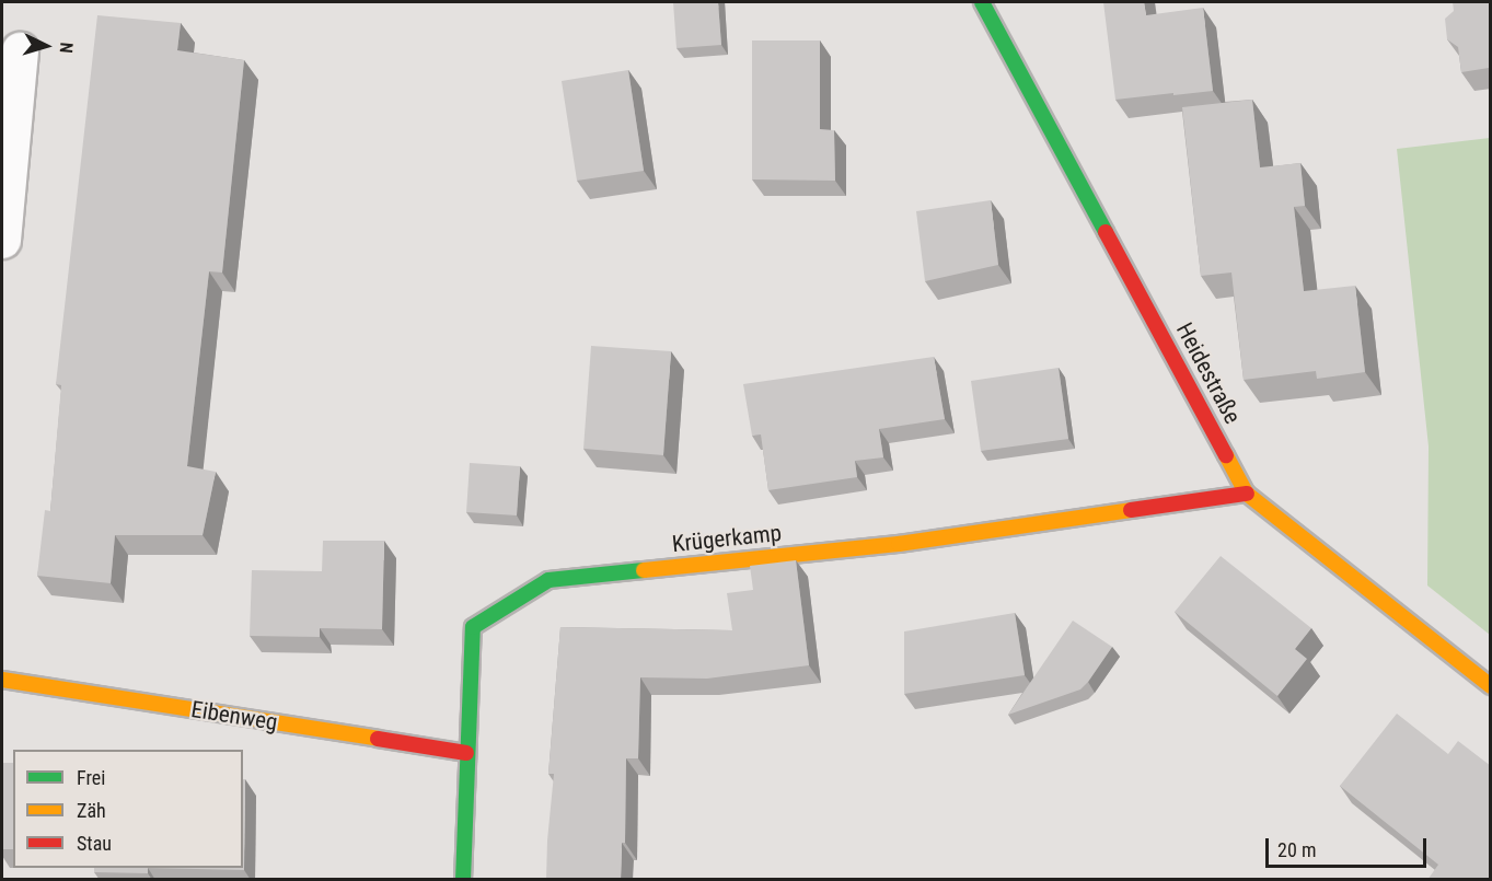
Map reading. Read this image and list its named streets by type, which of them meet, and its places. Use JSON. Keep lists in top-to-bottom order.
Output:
{
  "streets": {
    "street": ["Heidestraße", "Krügerkamp", "Eibenweg"]
  },
  "crossings": [
    ["Heidestraße", "Krügerkamp"],
    ["Krügerkamp", "Eibenweg"]
  ],
  "legend": ["Frei", "Zäh", "Stau"],
  "scale_bar": "20 m",
  "north": "right"
}
